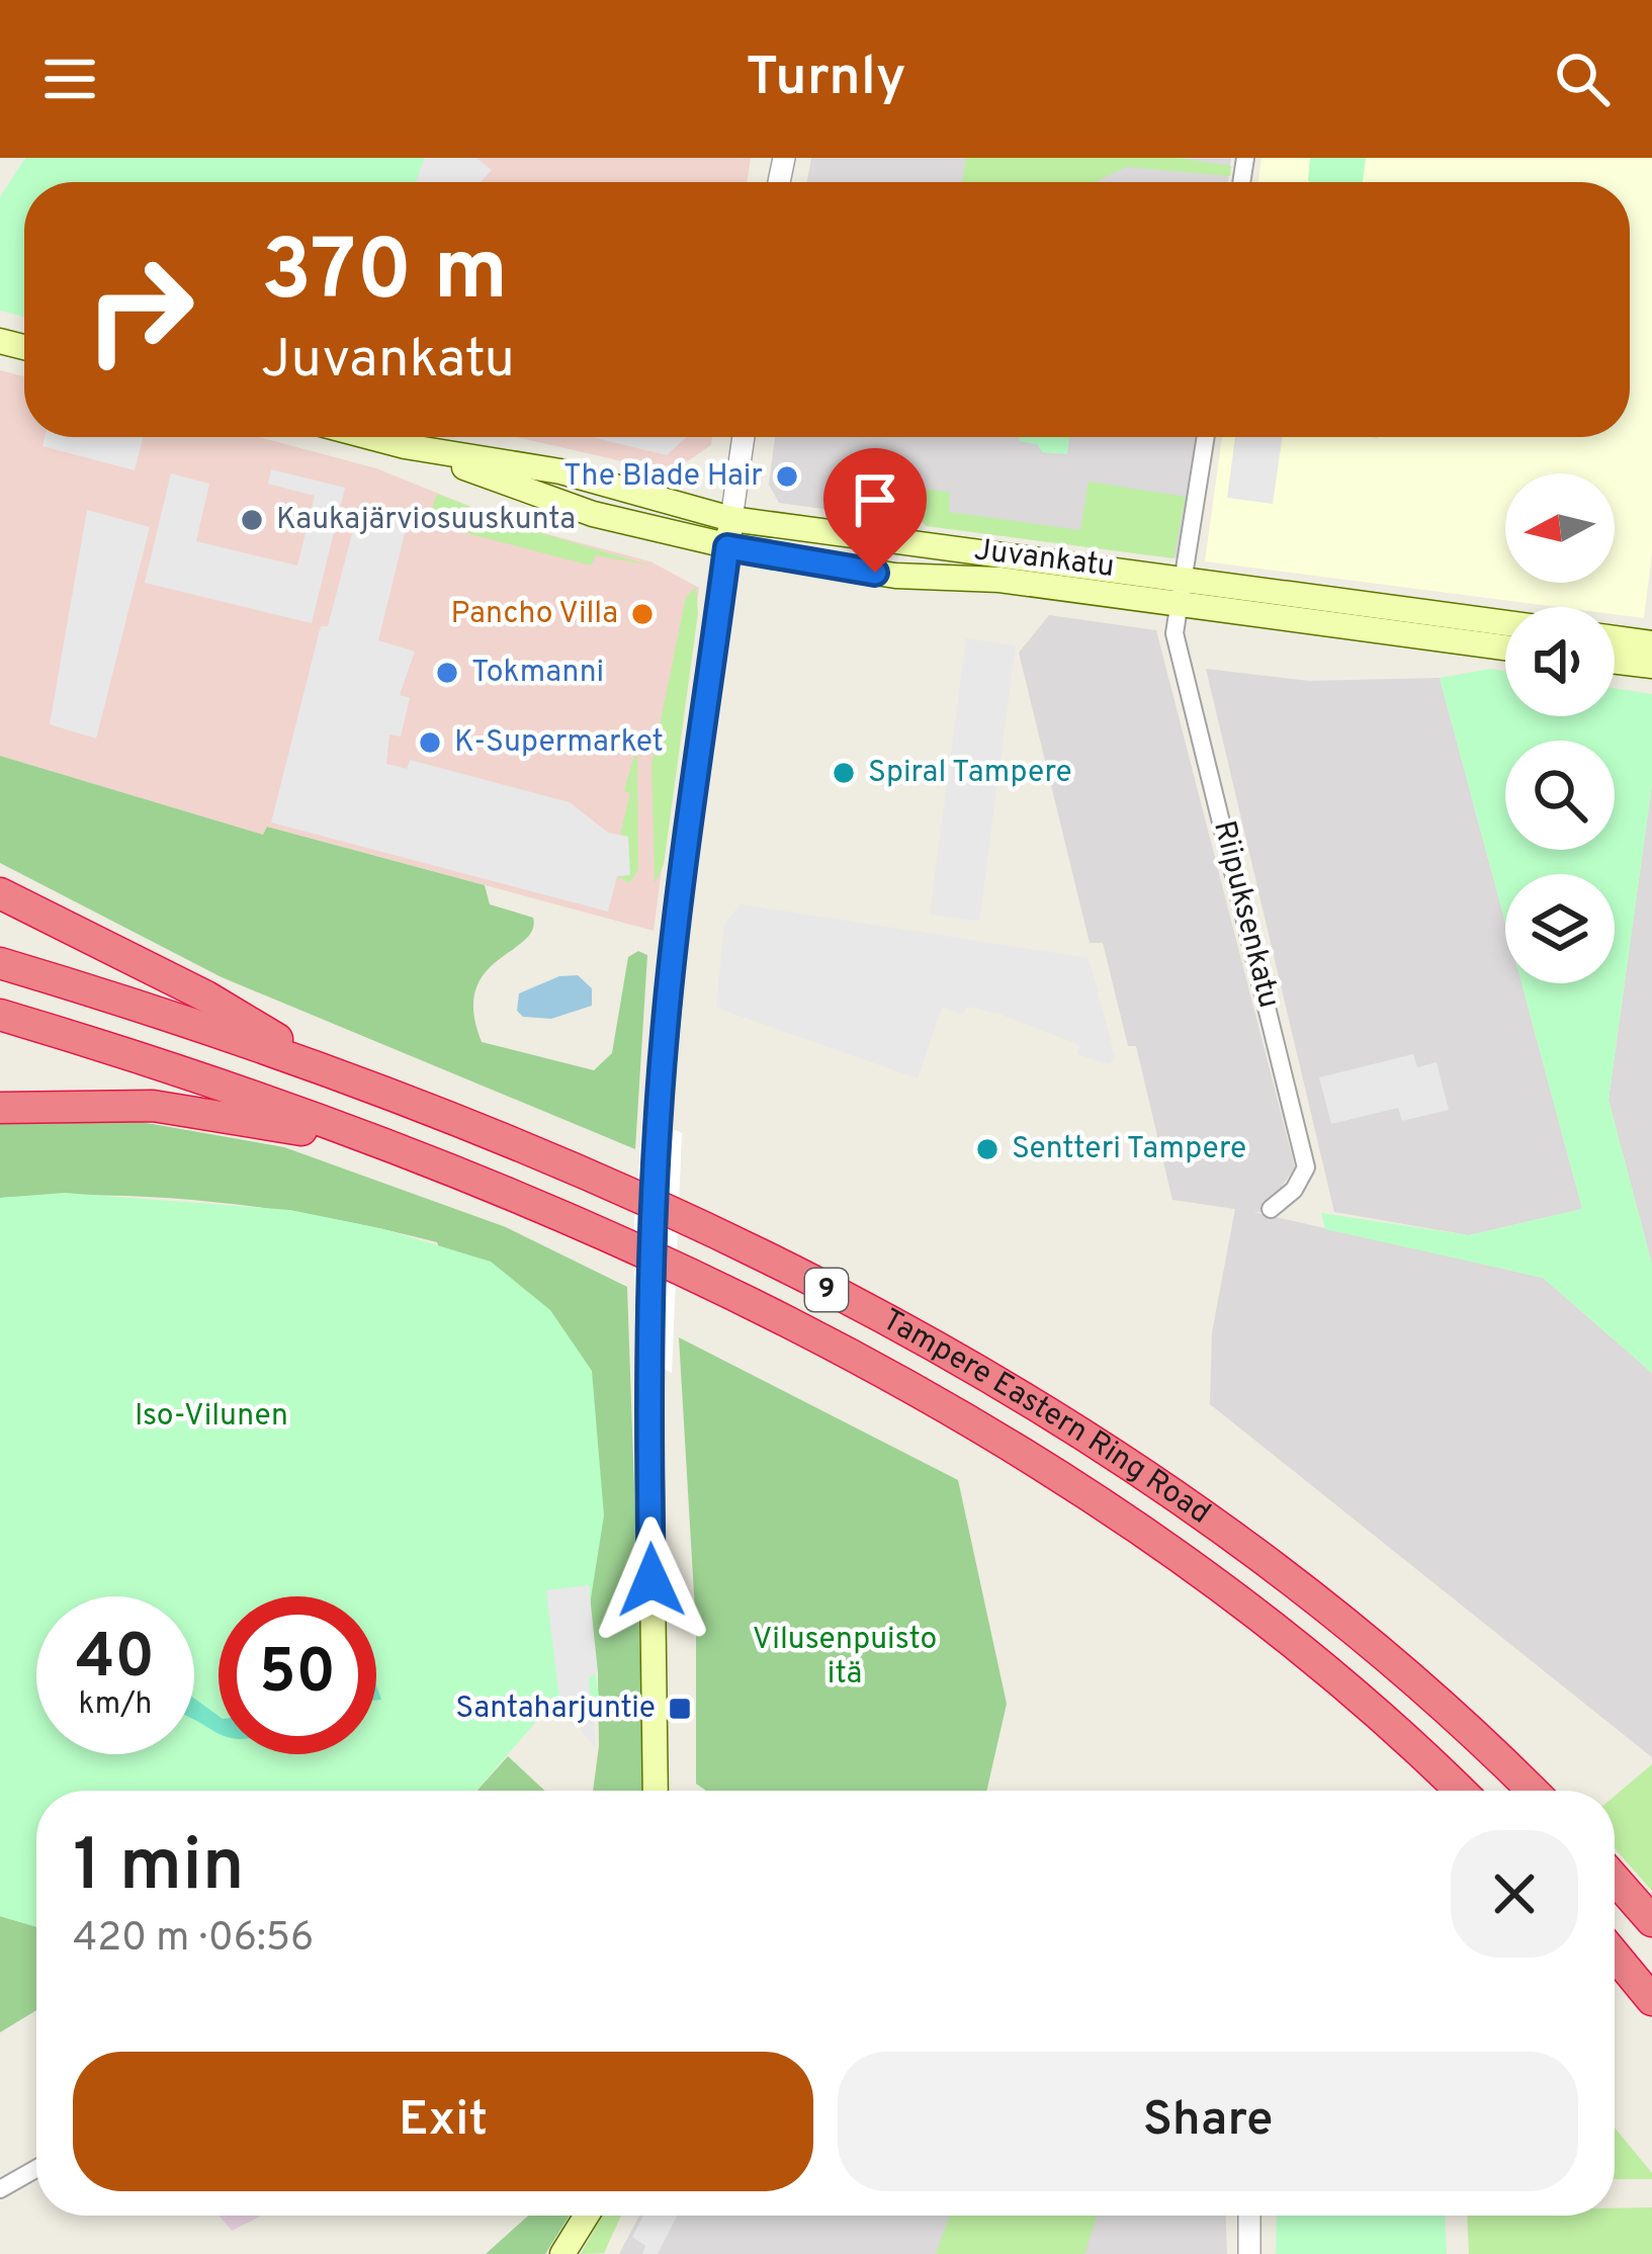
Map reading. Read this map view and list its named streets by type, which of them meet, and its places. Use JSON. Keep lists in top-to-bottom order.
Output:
{
  "streets": {
    "highway": ["9", "Tampere Eastern Ring Road"],
    "main road": ["Juvankatu"],
    "street": ["Riipuksenkatu"]
  },
  "crossings": [
    ["Juvankatu", "Riipuksenkatu"]
  ],
  "parks": ["Iso-Vilunen", "Vilusenpuisto itä"],
  "places": {
    "other": [
      "The Blade Hair",
      "Kaukajärviosuuskunta",
      "Pancho Villa",
      "Tokmanni",
      "K-Supermarket",
      "Spiral Tampere",
      "Sentteri Tampere"
    ],
    "transit": ["Santaharjuntie"]
  },
  "north": "left",
  "page": {
    "header": "Turnly",
    "turn": ["370 m", "Juvankatu"],
    "speed": "40 km/h",
    "limit": "50",
    "heading": ["1 min", "420 m · 06:56"],
    "buttons": ["Exit", "Share"]
  }
}
